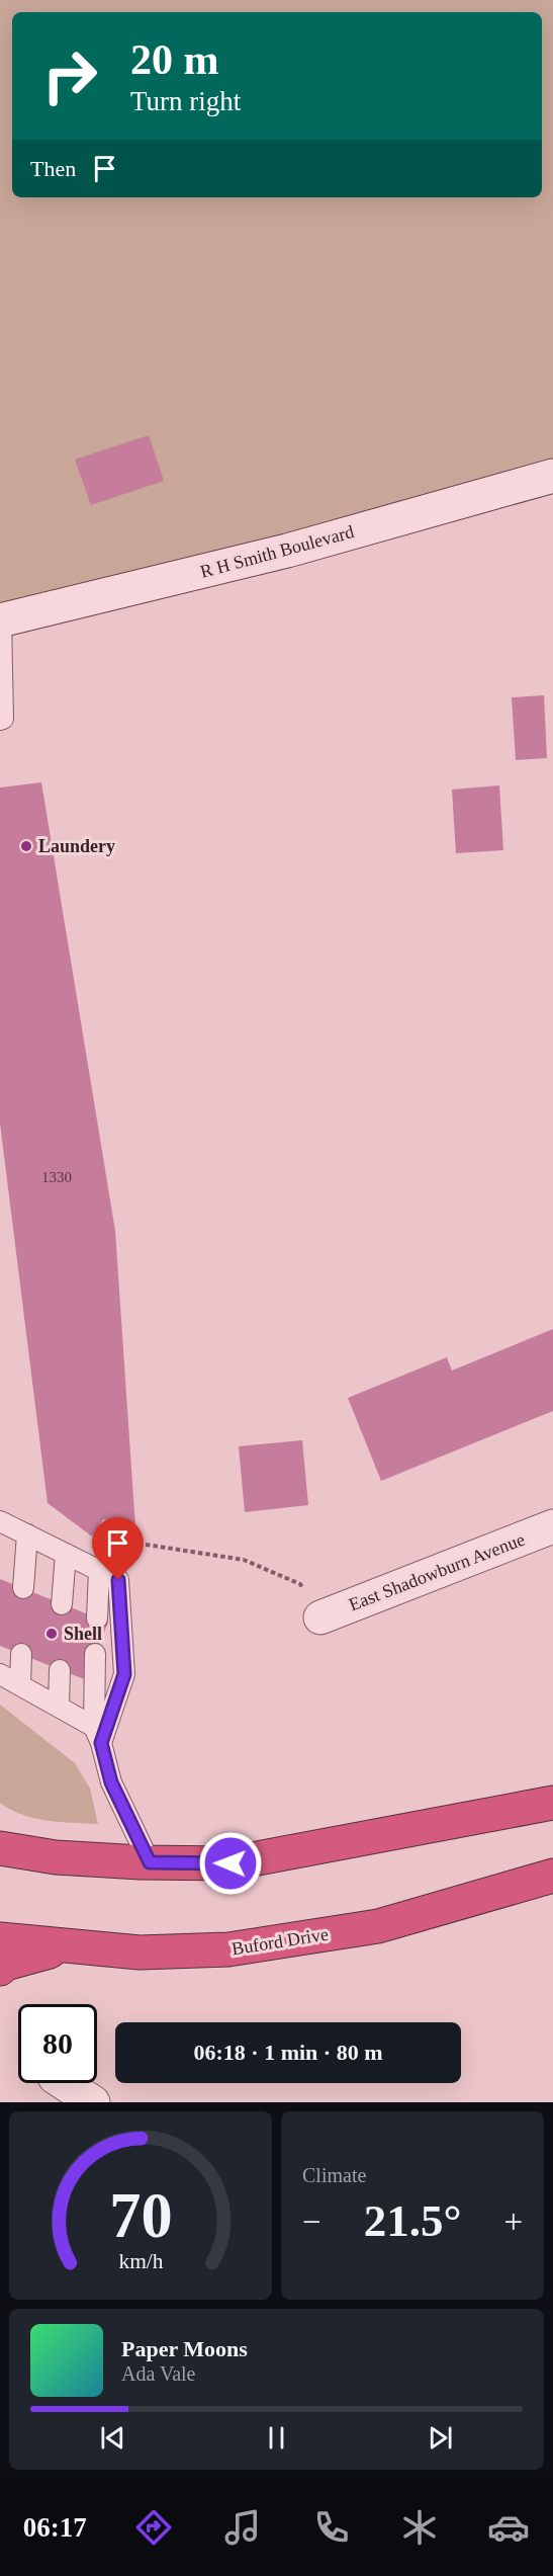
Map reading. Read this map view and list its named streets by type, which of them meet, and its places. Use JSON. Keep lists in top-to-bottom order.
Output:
{
  "streets": {
    "highway": ["Buford Drive"],
    "street": ["R H Smith Boulevard", "East Shadowburn Avenue"]
  },
  "places": ["Laundery", "Shell"],
  "house_numbers": ["1330"],
  "page": {
    "turn": ["20 m", "Turn right"],
    "then": "Then",
    "limit": "80",
    "trip": "06:18 · 1 min · 80 m",
    "tile": "Climate",
    "heat": ["−", "21.5°", "+"],
    "song": ["Paper Moons", "Ada Vale"],
    "tabs": "06:17",
    "gauge": ["70", "km/h"]
  }
}
